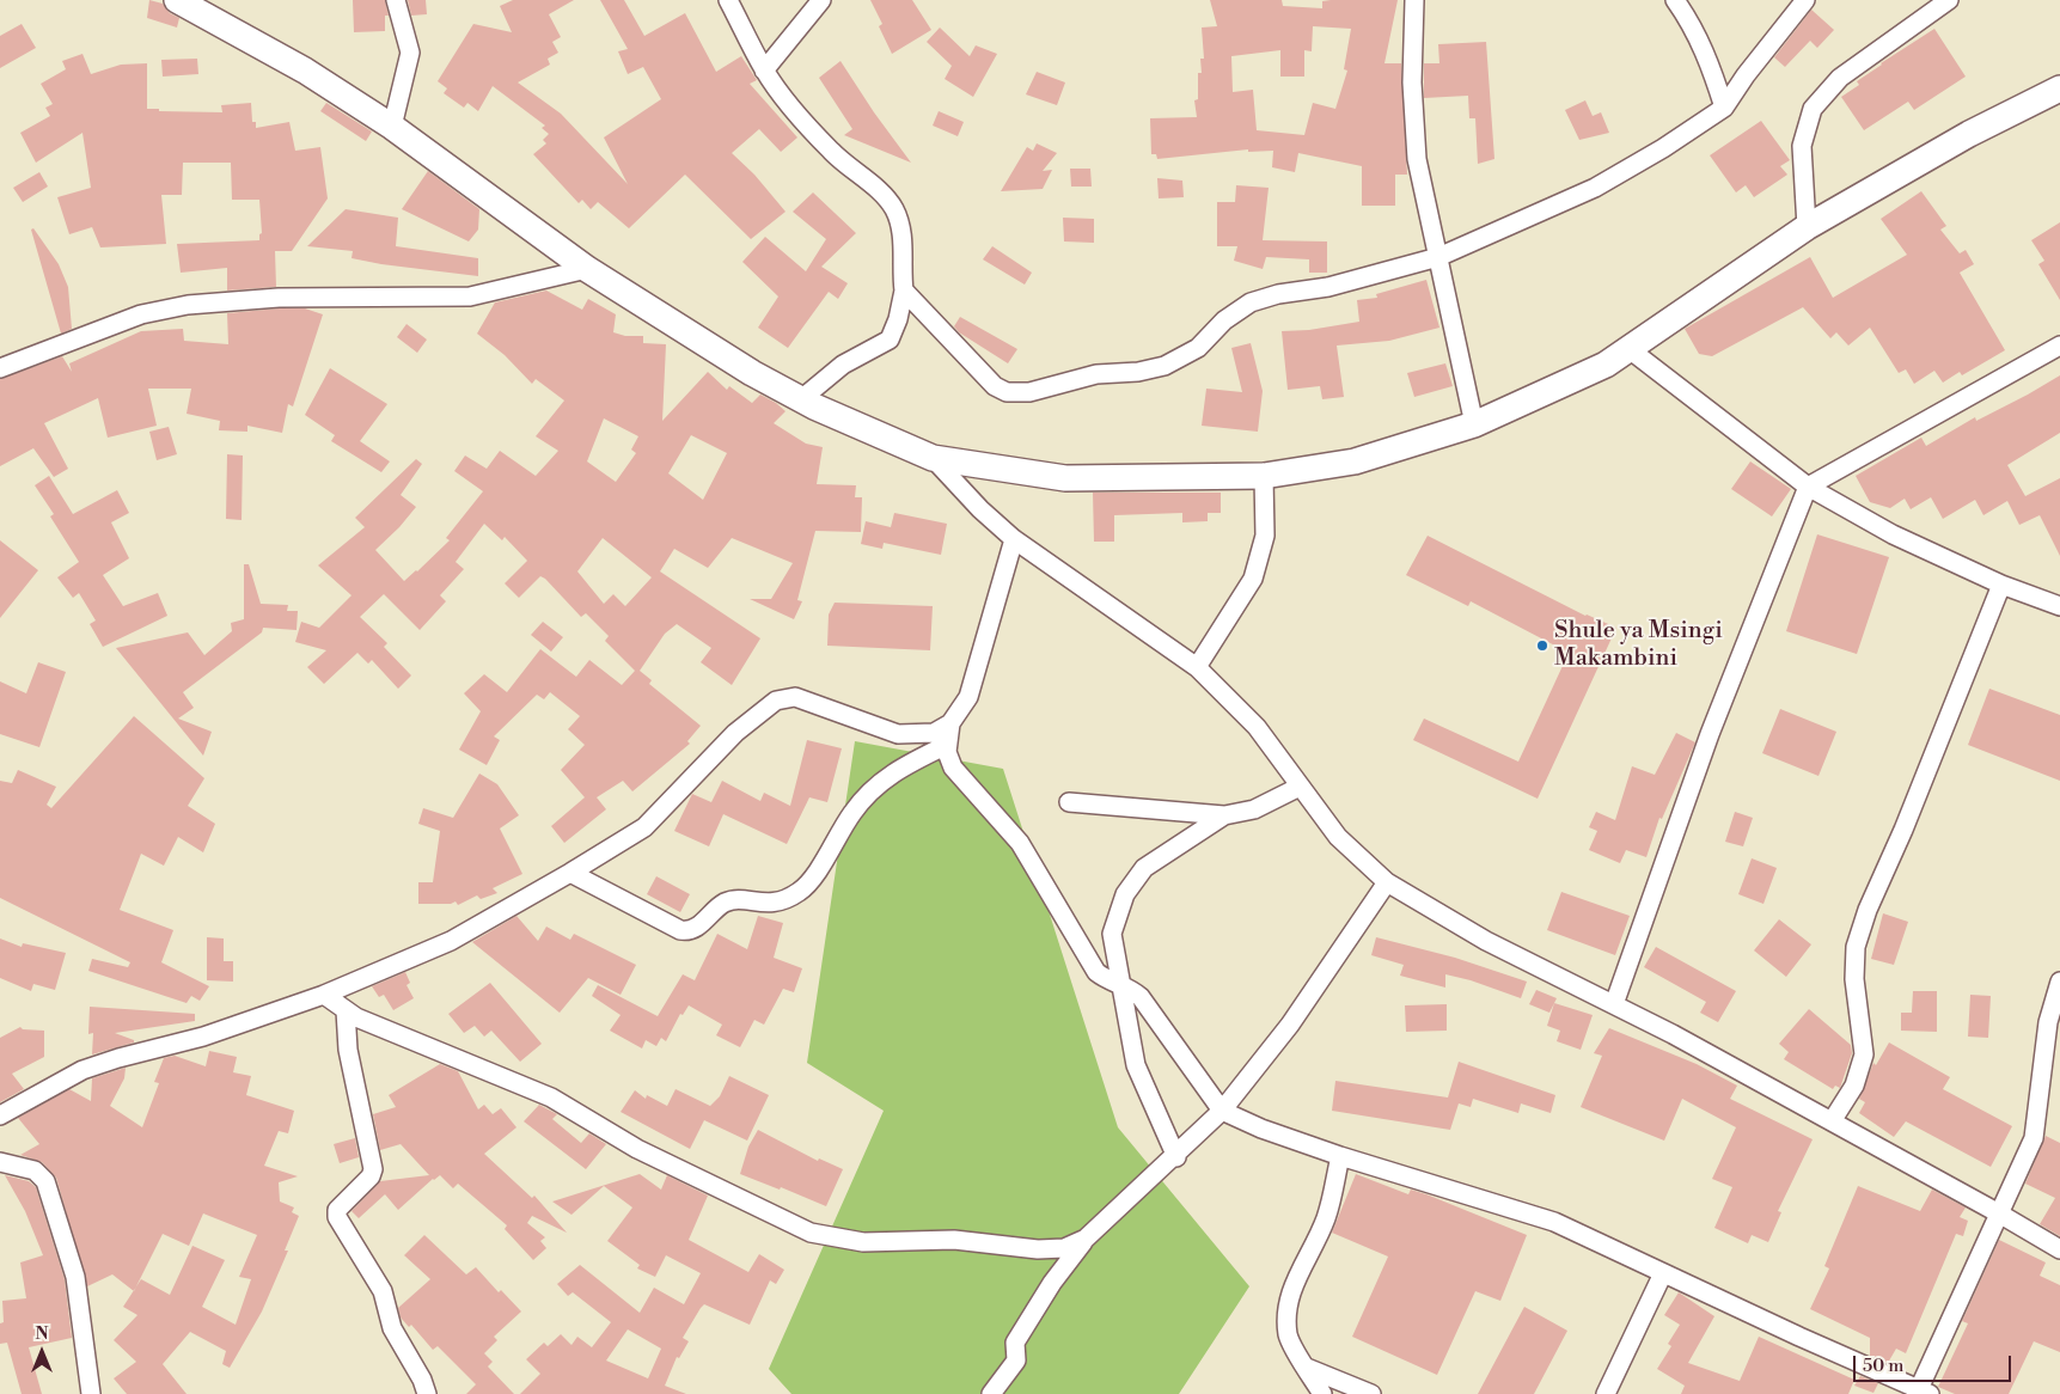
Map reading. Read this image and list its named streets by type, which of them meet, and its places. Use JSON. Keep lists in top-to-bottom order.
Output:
{
  "places": ["Shule ya Msingi Makambini"],
  "scale_bar": "50 m",
  "north": "top"
}
